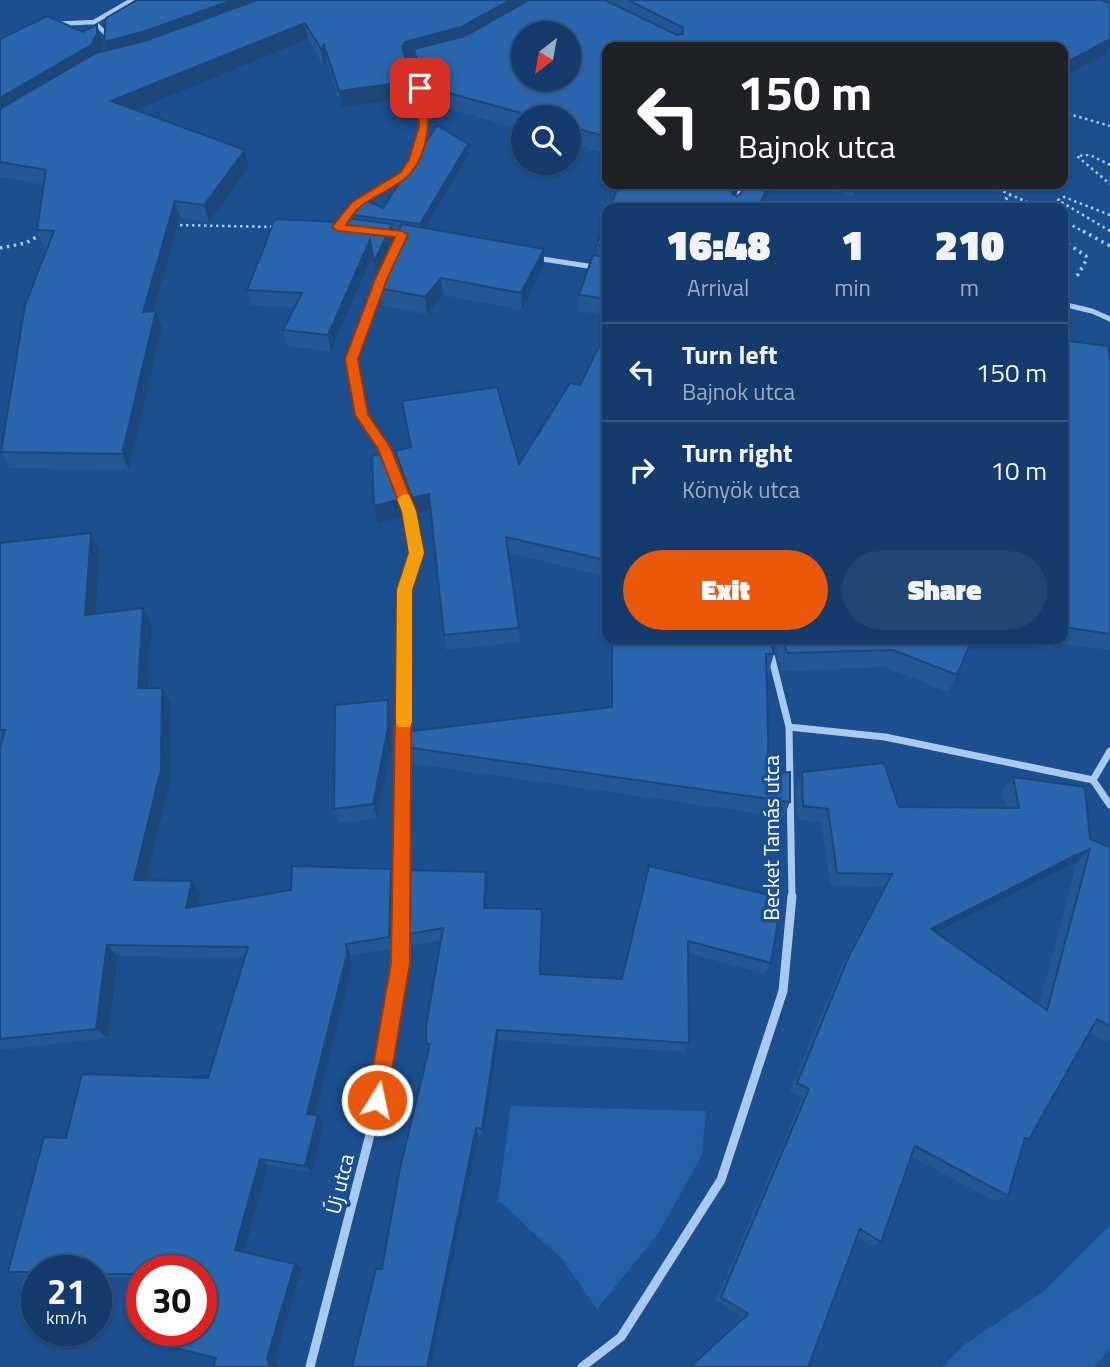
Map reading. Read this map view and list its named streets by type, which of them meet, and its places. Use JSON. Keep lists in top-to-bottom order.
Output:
{
  "streets": {
    "street": ["Becket Tamás utca", "Új utca"]
  },
  "north": "bottom left",
  "page": {
    "turn": ["150 m", "Bajnok utca"],
    "eta": [
      "16:48",
      "Arrival",
      "1",
      "min",
      "210",
      "m"
    ],
    "list": [
      {
        "name": "Turn left",
        "note": "Bajnok utca",
        "value": "150 m"
      },
      {
        "name": "Turn right",
        "note": "Könyök utca",
        "value": "10 m"
      }
    ],
    "buttons": ["Exit", "Share"],
    "speed": "21 km/h",
    "limit": "30"
  }
}
